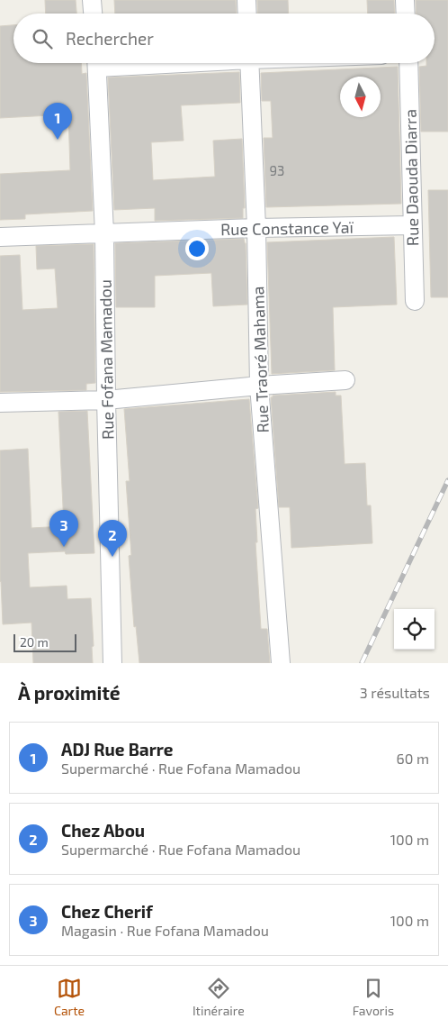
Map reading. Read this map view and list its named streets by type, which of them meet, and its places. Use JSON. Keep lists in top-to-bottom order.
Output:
{
  "streets": {
    "street": [
      "Rue Daouda Diarra",
      "Rue Constance Yaï",
      "Rue Fofana Mamadou",
      "Rue Traoré Mahama"
    ]
  },
  "crossings": [
    ["Rue Daouda Diarra", "Rue Constance Yaï"],
    ["Rue Constance Yaï", "Rue Fofana Mamadou"],
    ["Rue Constance Yaï", "Rue Traoré Mahama"]
  ],
  "house_numbers": ["93"],
  "scale_bar": "20 m",
  "north": "bottom",
  "page": {
    "search": "Rechercher",
    "pins": ["1", "3", "2"],
    "scale": "20 m",
    "heading": ["À proximité", "3 résultats"],
    "list": [
      {
        "mark": "1",
        "name": "ADJ Rue Barre",
        "note": "Supermarché · Rue Fofana Mamadou",
        "value": "60 m"
      },
      {
        "mark": "2",
        "name": "Chez Abou",
        "note": "Supermarché · Rue Fofana Mamadou",
        "value": "100 m"
      },
      {
        "mark": "3",
        "name": "Chez Cherif",
        "note": "Magasin · Rue Fofana Mamadou",
        "value": "100 m"
      }
    ],
    "nav": ["Carte", "Itinéraire", "Favoris"]
  }
}
